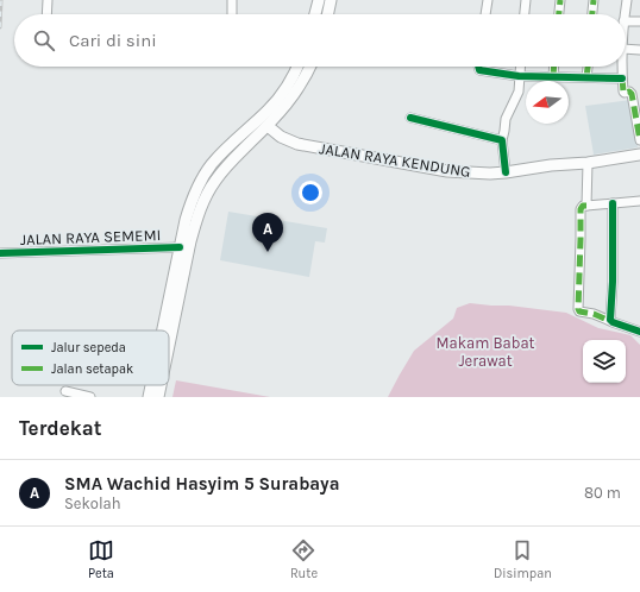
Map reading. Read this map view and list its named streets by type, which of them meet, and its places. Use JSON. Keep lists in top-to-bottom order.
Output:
{
  "streets": {
    "main road": ["JALAN RAYA KENDUNG", "JALAN RAYA SEMEMI"]
  },
  "crossings": [
    ["JALAN RAYA KENDUNG", "JALAN RAYA SEMEMI"]
  ],
  "parks": ["Makam Babat Jerawat"],
  "legend": ["Jalur sepeda", "Jalan setapak"],
  "north": "left",
  "page": {
    "search": "Cari di sini",
    "pins": "A",
    "heading": "Terdekat",
    "list": [
      {
        "mark": "A",
        "name": "SMA Wachid Hasyim 5 Surabaya",
        "note": "Sekolah",
        "value": "80 m"
      }
    ],
    "nav": ["Peta", "Rute", "Disimpan"]
  }
}
